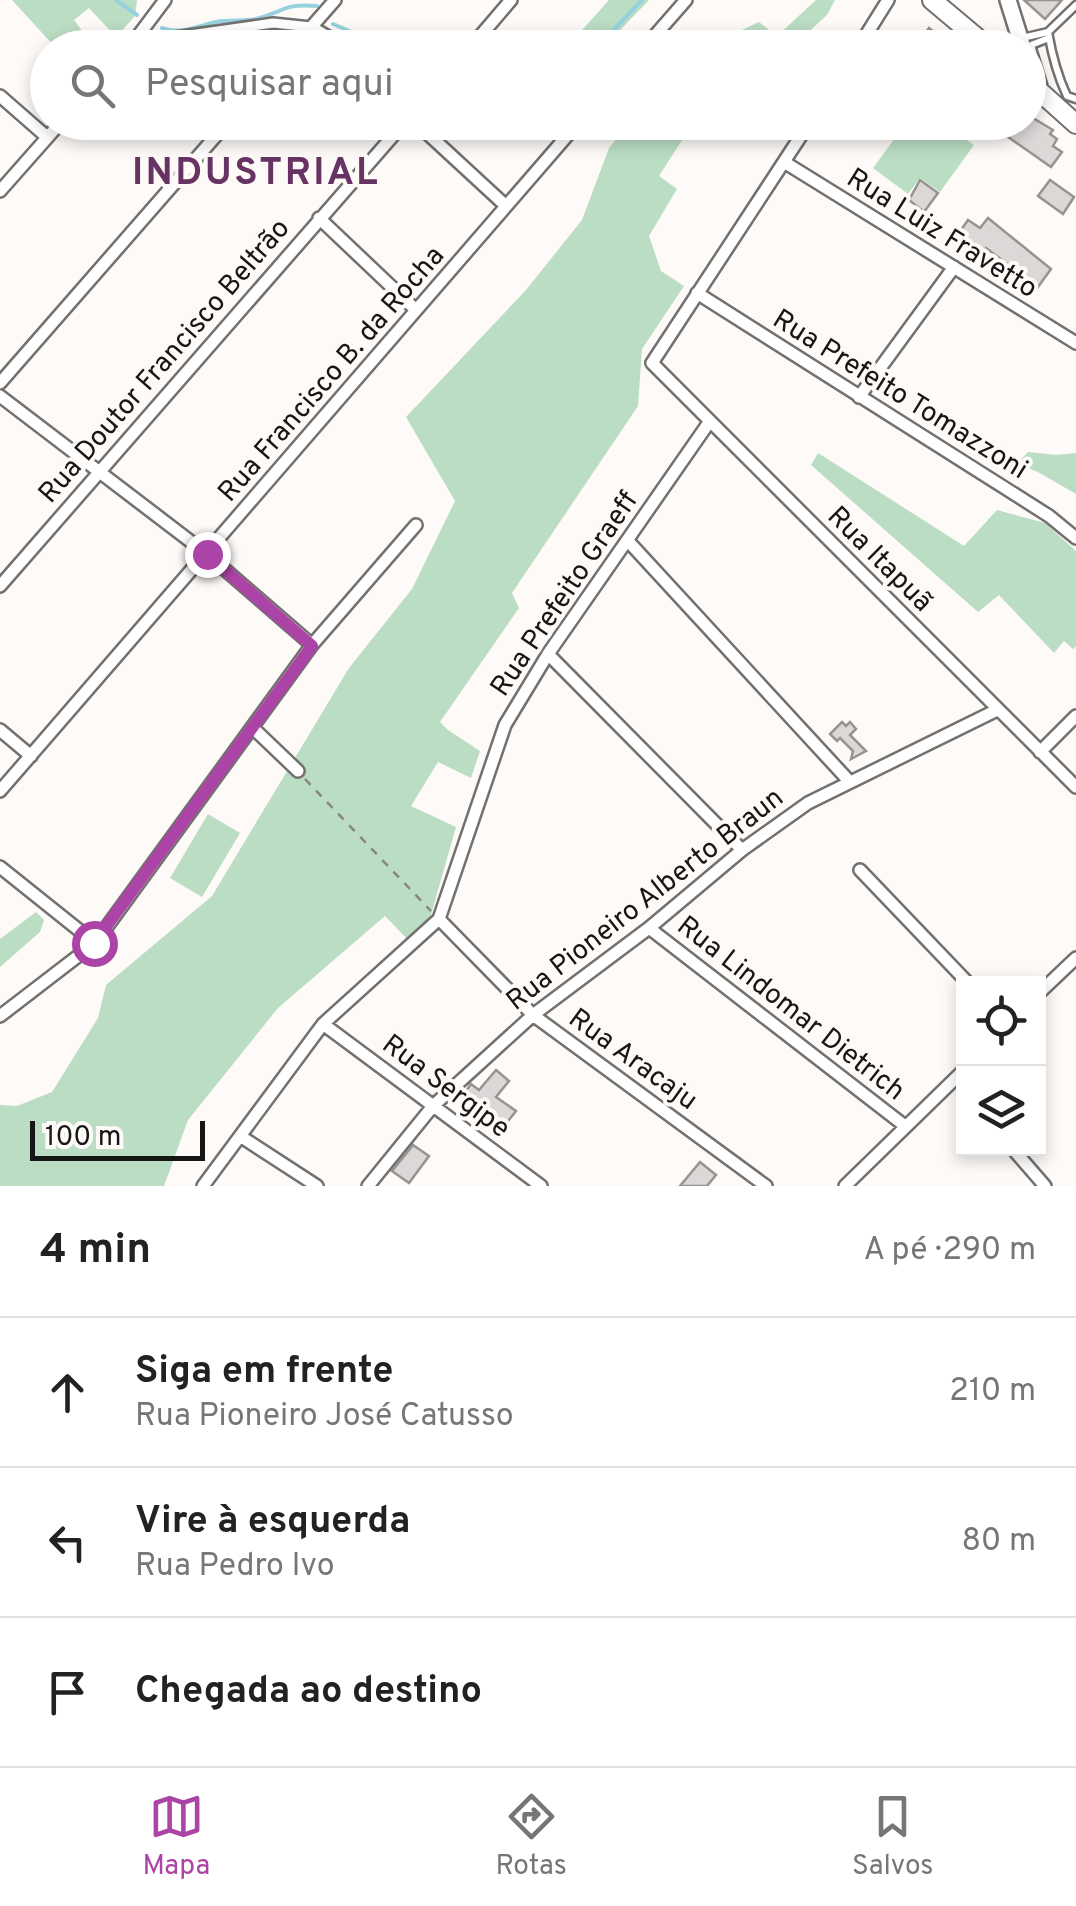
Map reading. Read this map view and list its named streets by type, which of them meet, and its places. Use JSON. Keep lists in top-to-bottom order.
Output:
{
  "streets": {
    "street": [
      "Rua Luiz Fravetto",
      "Rua Doutor Francisco Beltrão",
      "Rua Francisco B. da Rocha",
      "Rua Prefeito Tomazzoni",
      "Rua Itapuã",
      "Rua Prefeito Graeff",
      "Rua Pioneiro Alberto Braun",
      "Rua Lindomar Dietrich",
      "Rua Aracaju",
      "Rua Sergipe"
    ]
  },
  "crossings": [
    ["Rua Prefeito Tomazzoni", "Rua Itapuã"],
    ["Rua Itapuã", "Rua Prefeito Graeff"],
    ["Rua Itapuã", "Rua Pioneiro Alberto Braun"],
    ["Rua Prefeito Graeff", "Rua Aracaju"],
    ["Rua Prefeito Graeff", "Rua Sergipe"],
    ["Rua Pioneiro Alberto Braun", "Rua Lindomar Dietrich"],
    ["Rua Pioneiro Alberto Braun", "Rua Aracaju"],
    ["Rua Pioneiro Alberto Braun", "Rua Sergipe"]
  ],
  "districts": ["INDUSTRIAL"],
  "scale_bar": "100 m",
  "page": {
    "search": "Pesquisar aqui",
    "scale": "100 m",
    "heading": ["4 min", "A pé · 290 m"],
    "list": [
      ["Siga em frente", "Rua Pioneiro José Catusso", "210 m"],
      ["Vire à esquerda", "Rua Pedro Ivo", "80 m"],
      "Chegada ao destino"
    ],
    "nav": ["Mapa", "Rotas", "Salvos"]
  }
}
